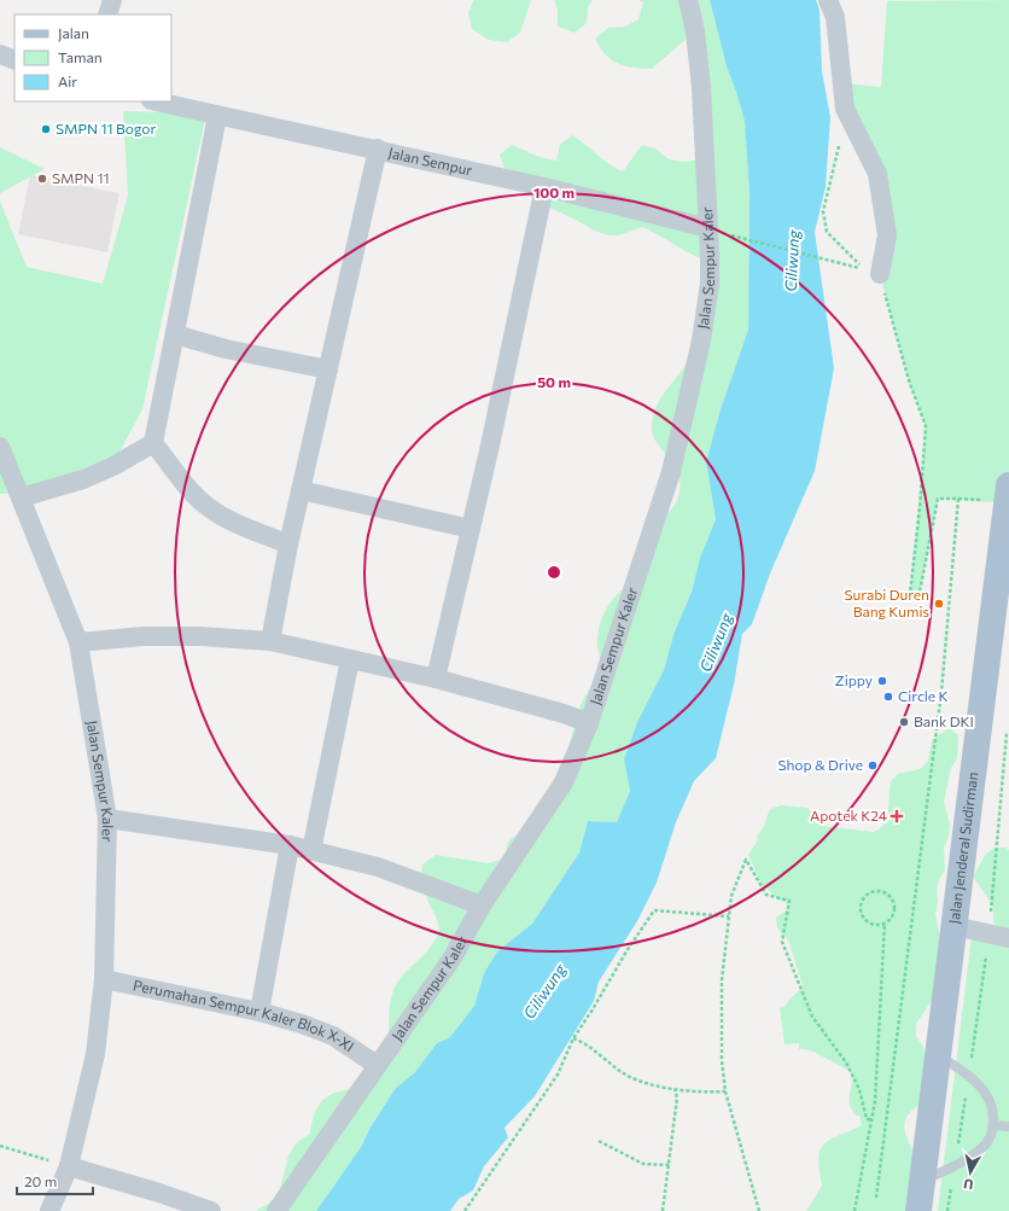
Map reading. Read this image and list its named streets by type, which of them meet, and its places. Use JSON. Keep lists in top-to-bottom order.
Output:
{
  "streets": {
    "main road": ["Jalan Jenderal Sudirman"],
    "street": ["Jalan Sempur", "Jalan Sempur Kaler", "Perumahan Sempur Kaler Blok X-XI"]
  },
  "crossings": [
    ["Jalan Sempur", "Jalan Sempur Kaler"],
    ["Jalan Sempur Kaler", "Perumahan Sempur Kaler Blok X-XI"]
  ],
  "water": ["Ciliwung"],
  "places": {
    "other": [
      "SMPN 11 Bogor",
      "SMPN 11",
      "Surabi Duren Bang Kumis",
      "Zippy",
      "Circle K",
      "Bank DKI",
      "Shop & Drive"
    ],
    "health": ["Apotek K24"]
  },
  "legend": ["Jalan", "Taman", "Air"],
  "scale_bar": "20 m",
  "north": "bottom",
  "rings": ["100 m", "50 m"]
}
